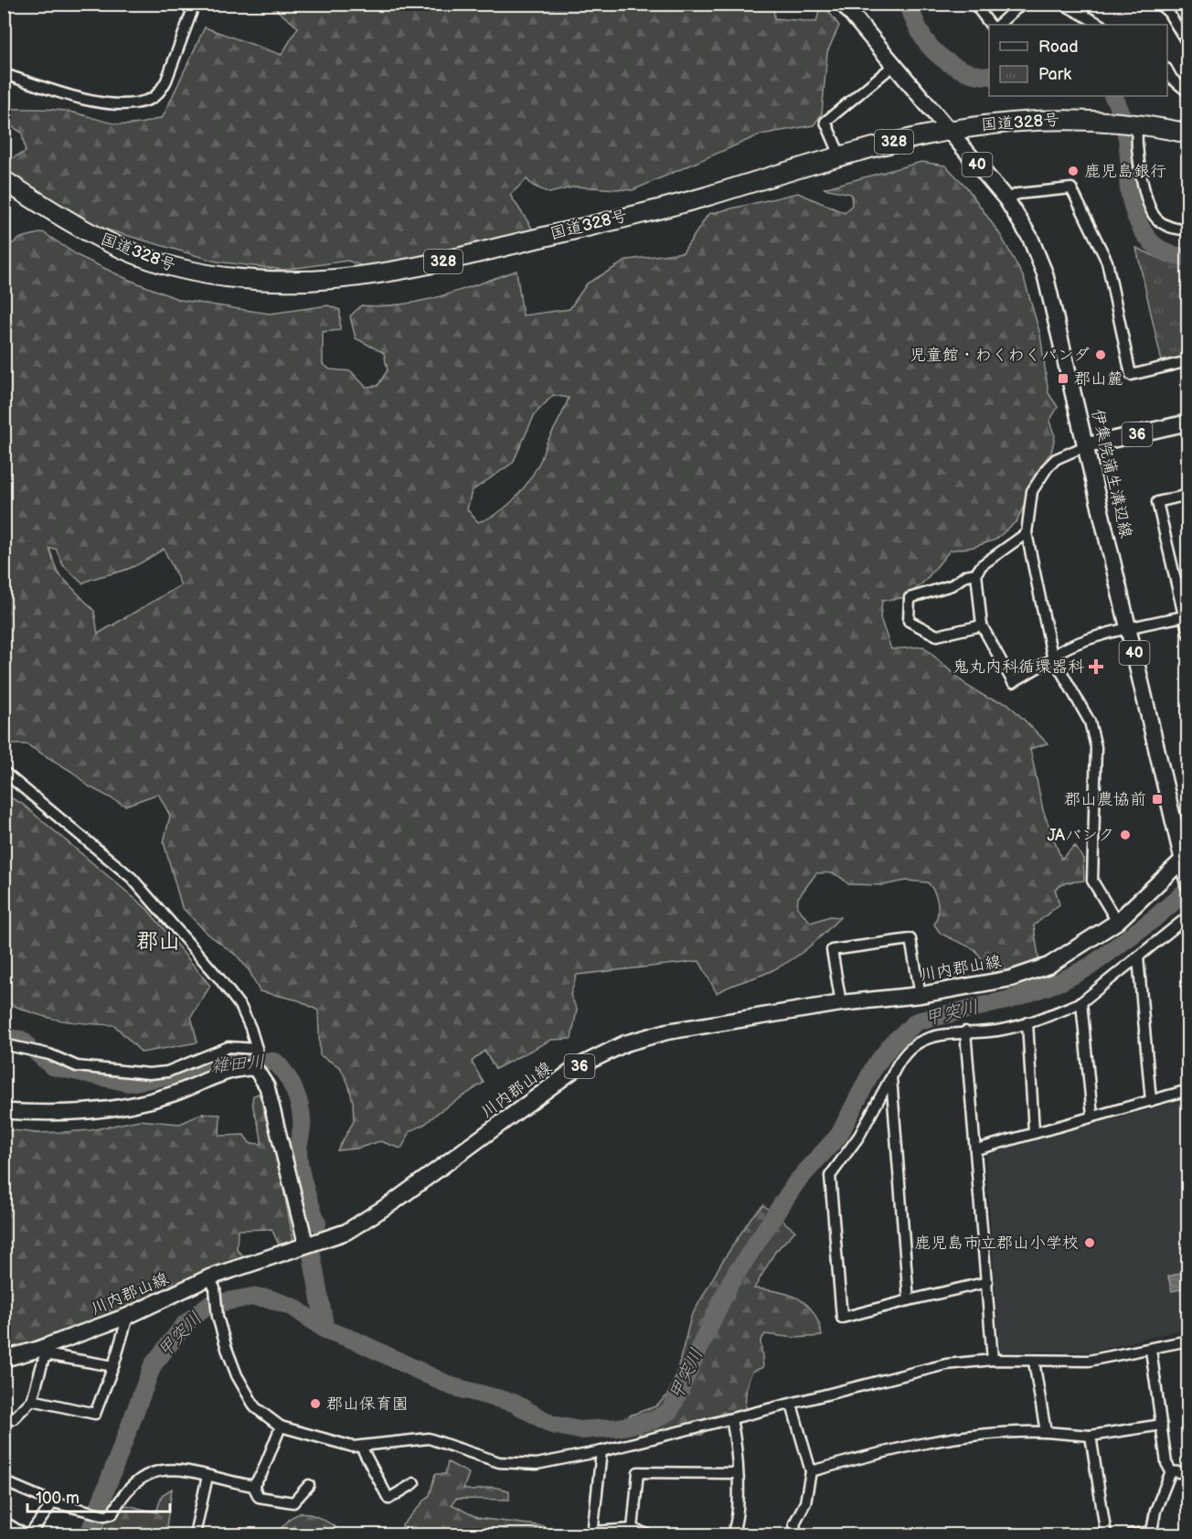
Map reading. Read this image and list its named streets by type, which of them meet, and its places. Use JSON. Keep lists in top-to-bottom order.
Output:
{
  "streets": {
    "highway": ["国道328号", "328"],
    "main road": [
      "40",
      "36",
      "伊集院蒲生溝辺線",
      "川内郡山線"
    ]
  },
  "crossings": [
    ["国道328号", "伊集院蒲生溝辺線"],
    ["36", "伊集院蒲生溝辺線"],
    ["伊集院蒲生溝辺線", "川内郡山線"]
  ],
  "districts": ["郡山"],
  "water": ["甲突川", "雑田川"],
  "places": {
    "other": [
      "鹿児島銀行",
      "児童館・わくわくパンダ",
      "JAバンク",
      "鹿児島市立郡山小学校",
      "郡山保育園"
    ],
    "transit": ["郡山麓", "郡山農協前"],
    "health": ["鬼丸内科循環器科"]
  },
  "legend": ["Road", "Park"],
  "scale_bar": "100 m"
}
